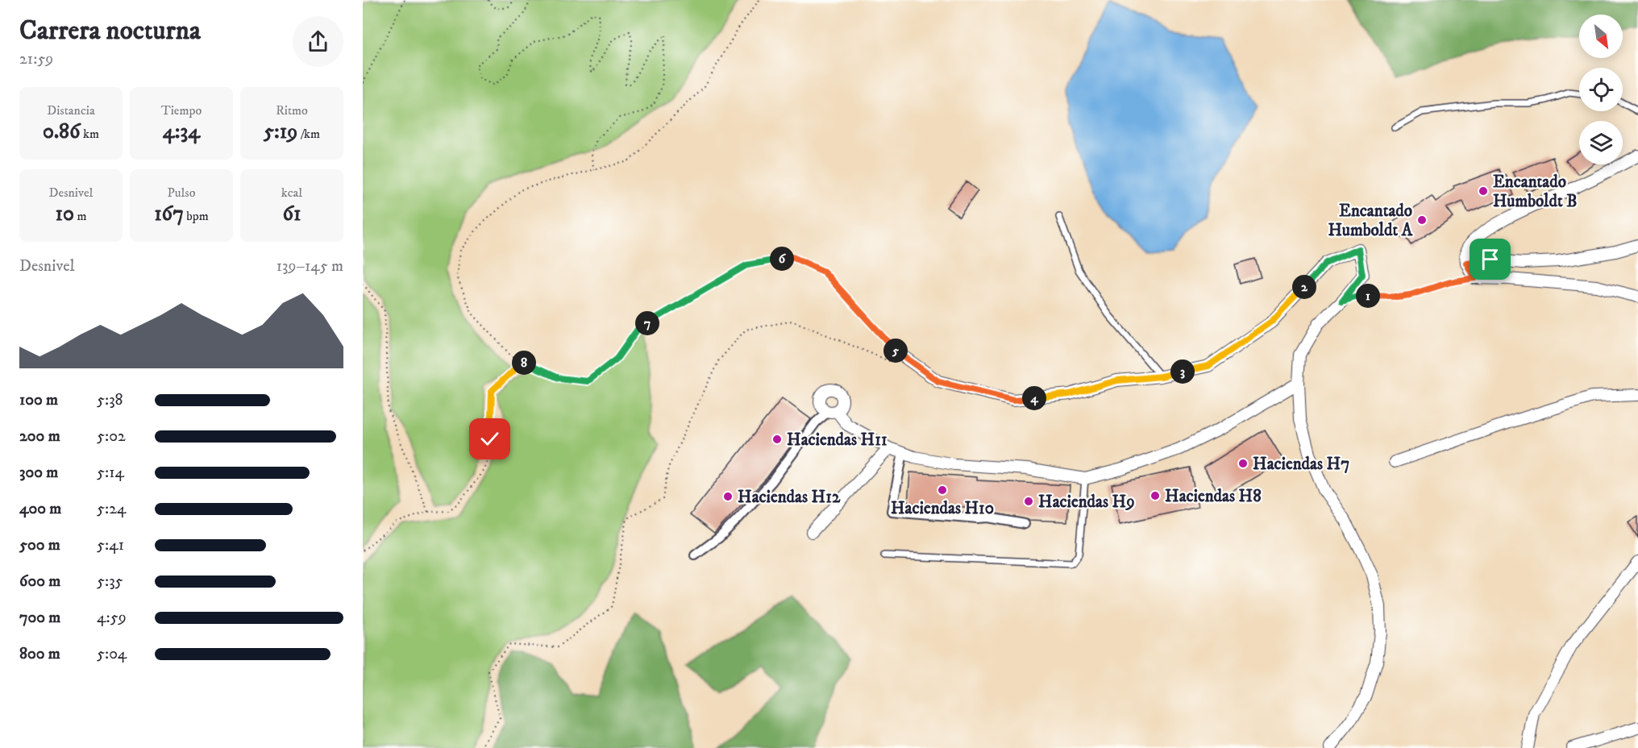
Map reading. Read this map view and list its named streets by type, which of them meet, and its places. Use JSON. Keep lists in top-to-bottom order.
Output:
{
  "places": [
    "Encantado Humboldt B",
    "Encantado Humboldt A",
    "Haciendas H11",
    "Haciendas H7",
    "Haciendas H10",
    "Haciendas H8",
    "Haciendas H12",
    "Haciendas H9"
  ],
  "north": "bottom right",
  "page": {
    "heading": ["Carrera nocturna", "21:59"],
    "stats": [
      ["Distancia", "0.86 km"],
      ["Tiempo", "4:34"],
      ["Ritmo", "5:19 /km"],
      ["Desnivel", "10 m"],
      ["Pulso", "167 bpm"],
      ["kcal", "61"]
    ],
    "chart": ["Desnivel", "139–145 m"],
    "pins": [
      "6",
      "2",
      "1",
      "7",
      "5",
      "8",
      "3",
      "4"
    ],
    "list": [
      {
        "name": "100 m",
        "note": "5:38"
      },
      {
        "name": "200 m",
        "note": "5:02"
      },
      {
        "name": "300 m",
        "note": "5:14"
      },
      {
        "name": "400 m",
        "note": "5:24"
      },
      {
        "name": "500 m",
        "note": "5:41"
      },
      {
        "name": "600 m",
        "note": "5:35"
      },
      {
        "name": "700 m",
        "note": "4:59"
      },
      {
        "name": "800 m",
        "note": "5:04"
      }
    ]
  }
}
